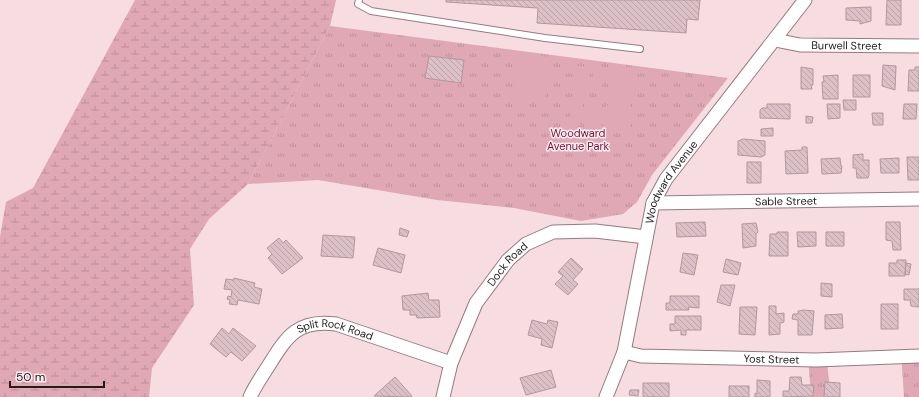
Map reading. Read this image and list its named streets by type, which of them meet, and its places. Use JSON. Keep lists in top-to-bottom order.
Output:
{
  "streets": {
    "street": [
      "Burwell Street",
      "Woodward Avenue",
      "Sable Street",
      "Dock Road",
      "Split Rock Road",
      "Yost Street"
    ]
  },
  "crossings": [
    ["Burwell Street", "Woodward Avenue"],
    ["Woodward Avenue", "Sable Street"],
    ["Woodward Avenue", "Dock Road"],
    ["Woodward Avenue", "Yost Street"],
    ["Dock Road", "Split Rock Road"]
  ],
  "parks": ["Woodward Avenue Park"],
  "scale_bar": "50 m"
}
